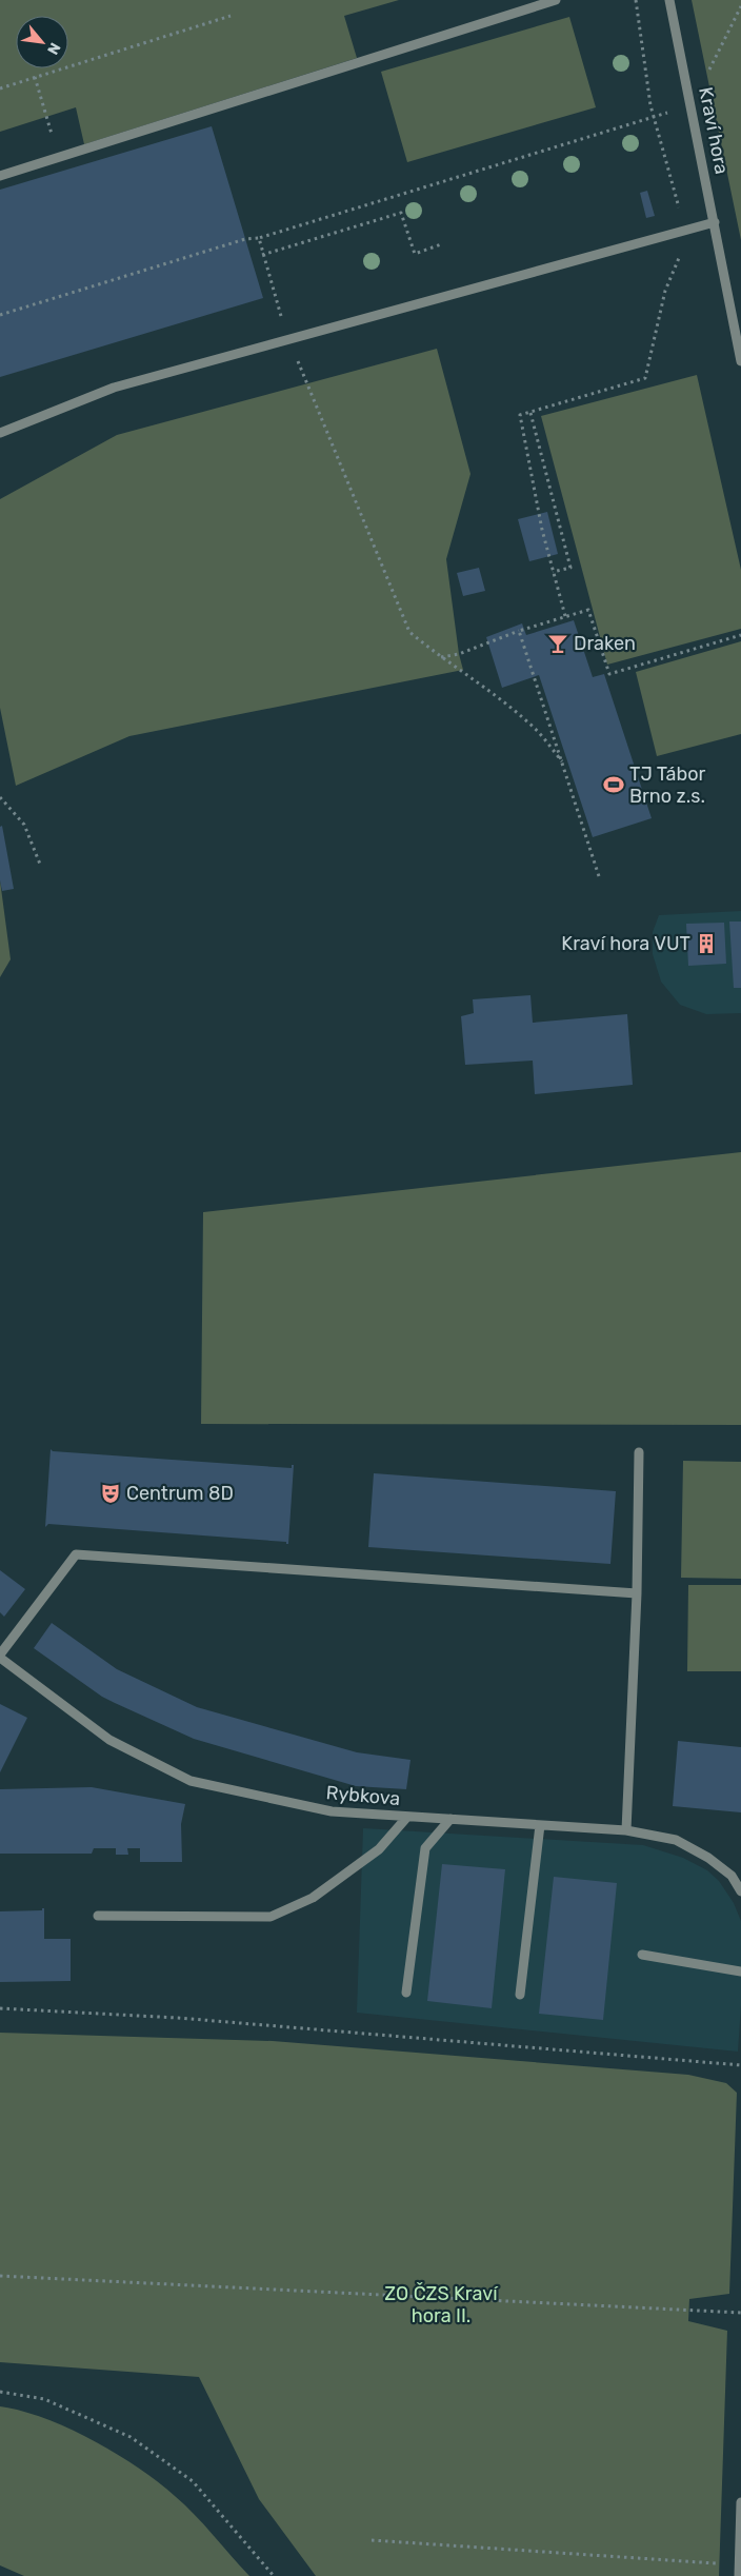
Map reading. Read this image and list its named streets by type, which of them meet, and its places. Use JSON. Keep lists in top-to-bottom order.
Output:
{
  "streets": {
    "street": ["Kraví hora", "Rybkova"]
  },
  "parks": ["ZO ČZS Kraví hora II."],
  "places": {
    "bar": ["Draken"],
    "sports": ["TJ Tábor Brno z.s."],
    "building": ["Kraví hora VUT"],
    "theatre": ["Centrum 8D"]
  },
  "north": "bottom right"
}
